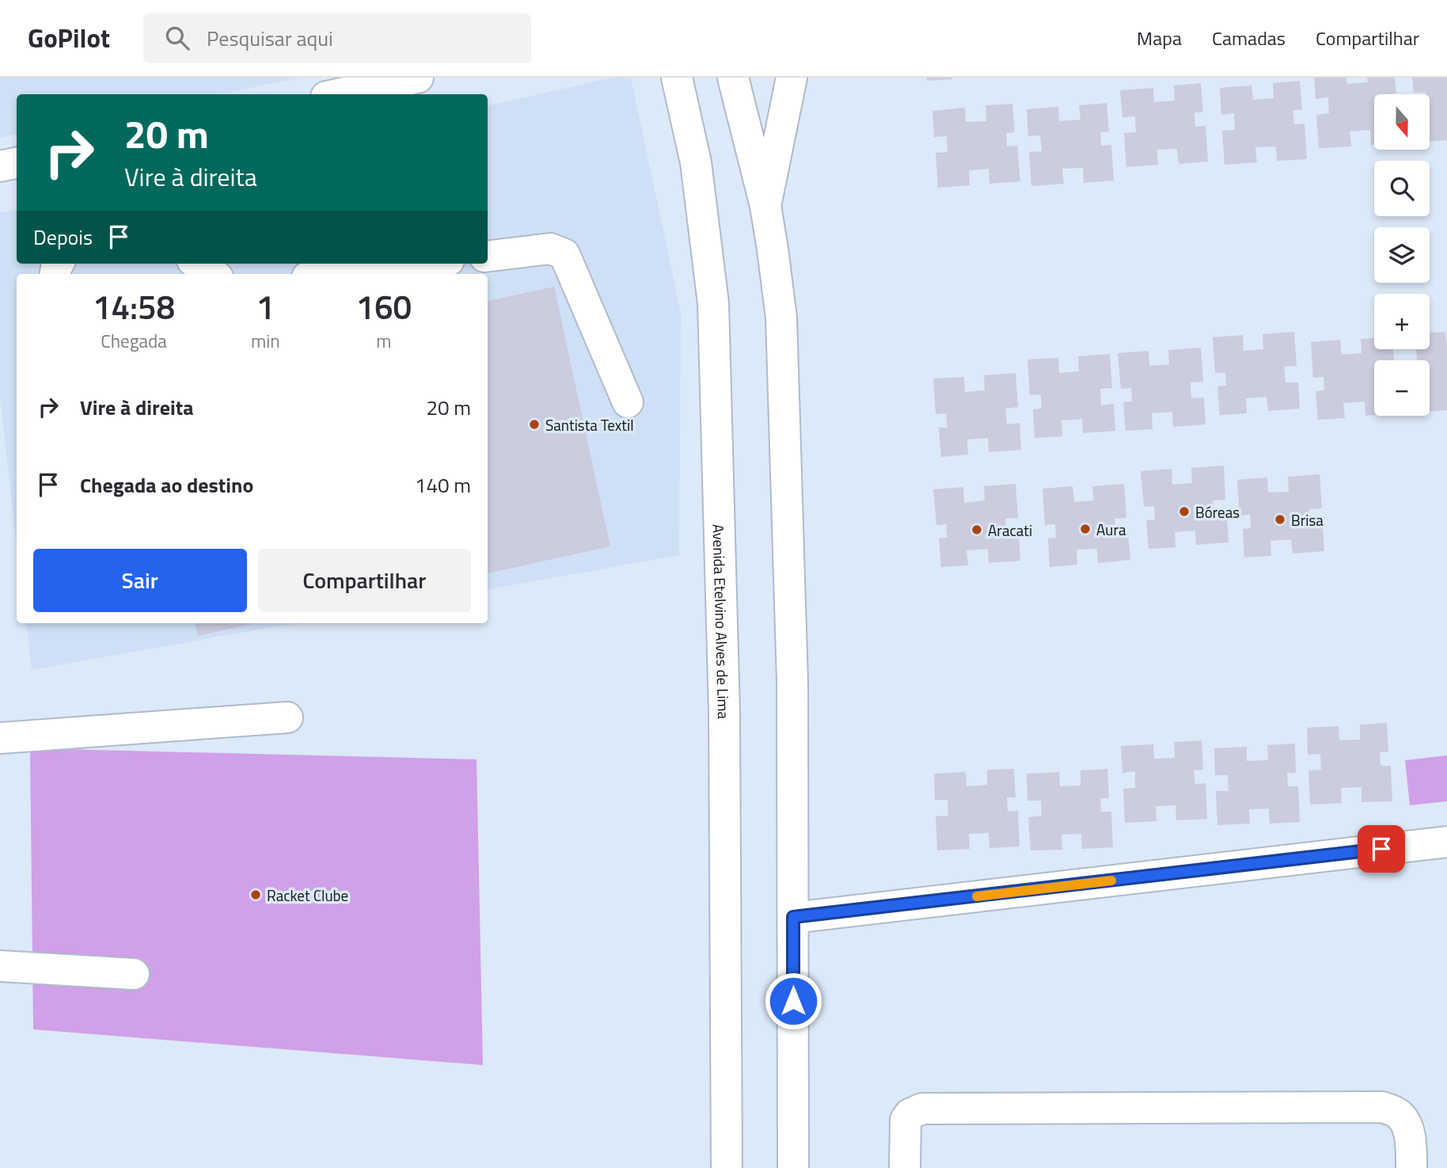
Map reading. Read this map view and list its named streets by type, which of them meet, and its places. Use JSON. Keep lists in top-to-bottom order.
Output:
{
  "streets": {
    "main road": ["Avenida Etelvino Alves de Lima"]
  },
  "places": [
    "Santista Textil",
    "Bóreas",
    "Brisa",
    "Aura",
    "Aracati",
    "Racket Clube"
  ],
  "north": "bottom",
  "page": {
    "header": "GoPilot",
    "search": "Pesquisar aqui",
    "nav": ["Mapa", "Camadas", "Compartilhar"],
    "map_buttons": ["+", "−"],
    "turn": ["20 m", "Vire à direita"],
    "then": "Depois",
    "eta": [
      "14:58",
      "Chegada",
      "1",
      "min",
      "160",
      "m"
    ],
    "list": [
      {
        "name": "Vire à direita",
        "value": "20 m"
      },
      {
        "name": "Chegada ao destino",
        "value": "140 m"
      }
    ],
    "buttons": ["Sair", "Compartilhar"]
  }
}
